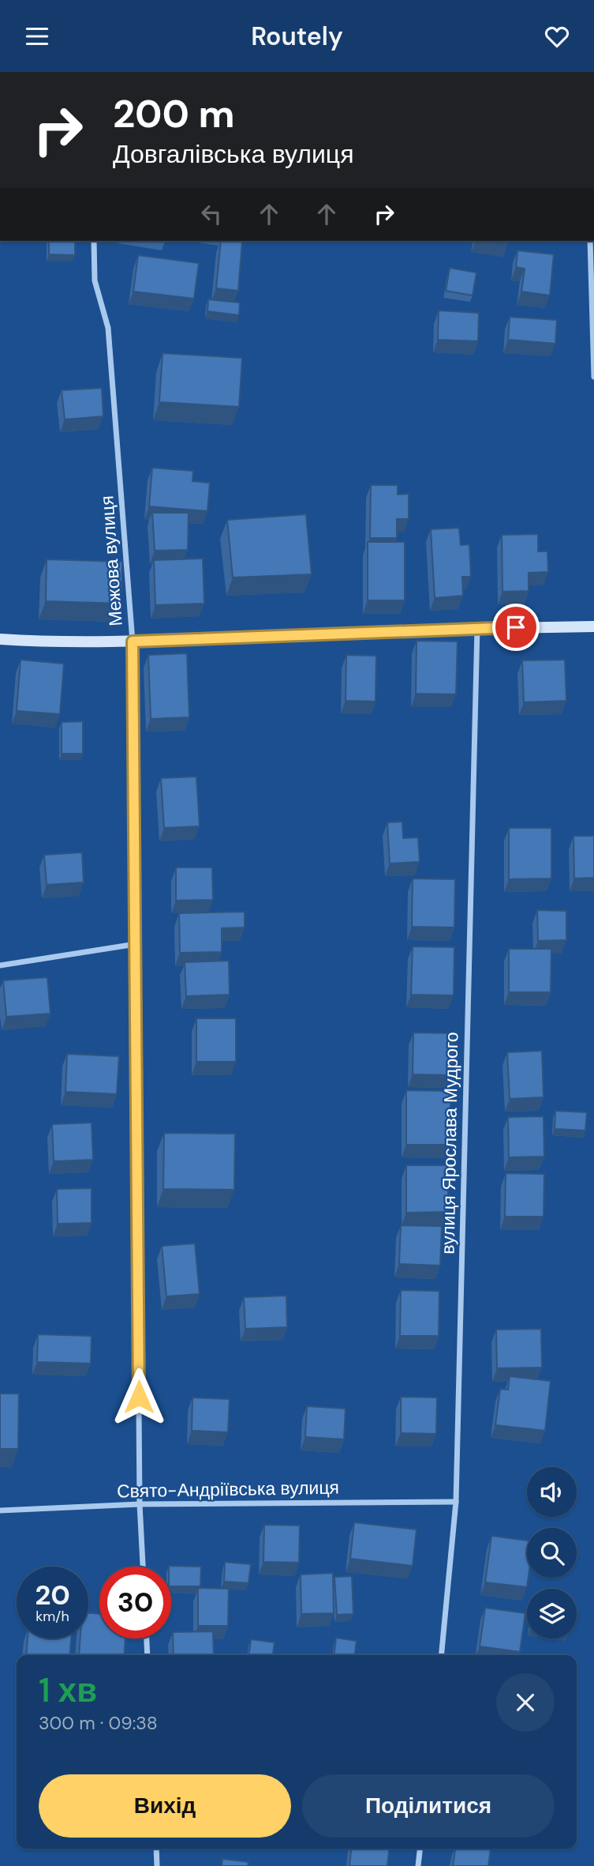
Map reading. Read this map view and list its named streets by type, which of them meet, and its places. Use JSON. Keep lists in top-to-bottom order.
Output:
{
  "streets": {
    "street": ["Межова вулиця", "вулиця Ярослава Мудрого", "Свято-Андріївська вулиця"]
  },
  "crossings": [
    ["Межова вулиця", "Свято-Андріївська вулиця"],
    ["вулиця Ярослава Мудрого", "Свято-Андріївська вулиця"]
  ],
  "page": {
    "header": "Routely",
    "turn": ["200 m", "Довгалівська вулиця"],
    "speed": "20 km/h",
    "limit": "30",
    "heading": ["1 хв", "300 m · 09:38"],
    "buttons": ["Вихід", "Поділитися"]
  }
}
